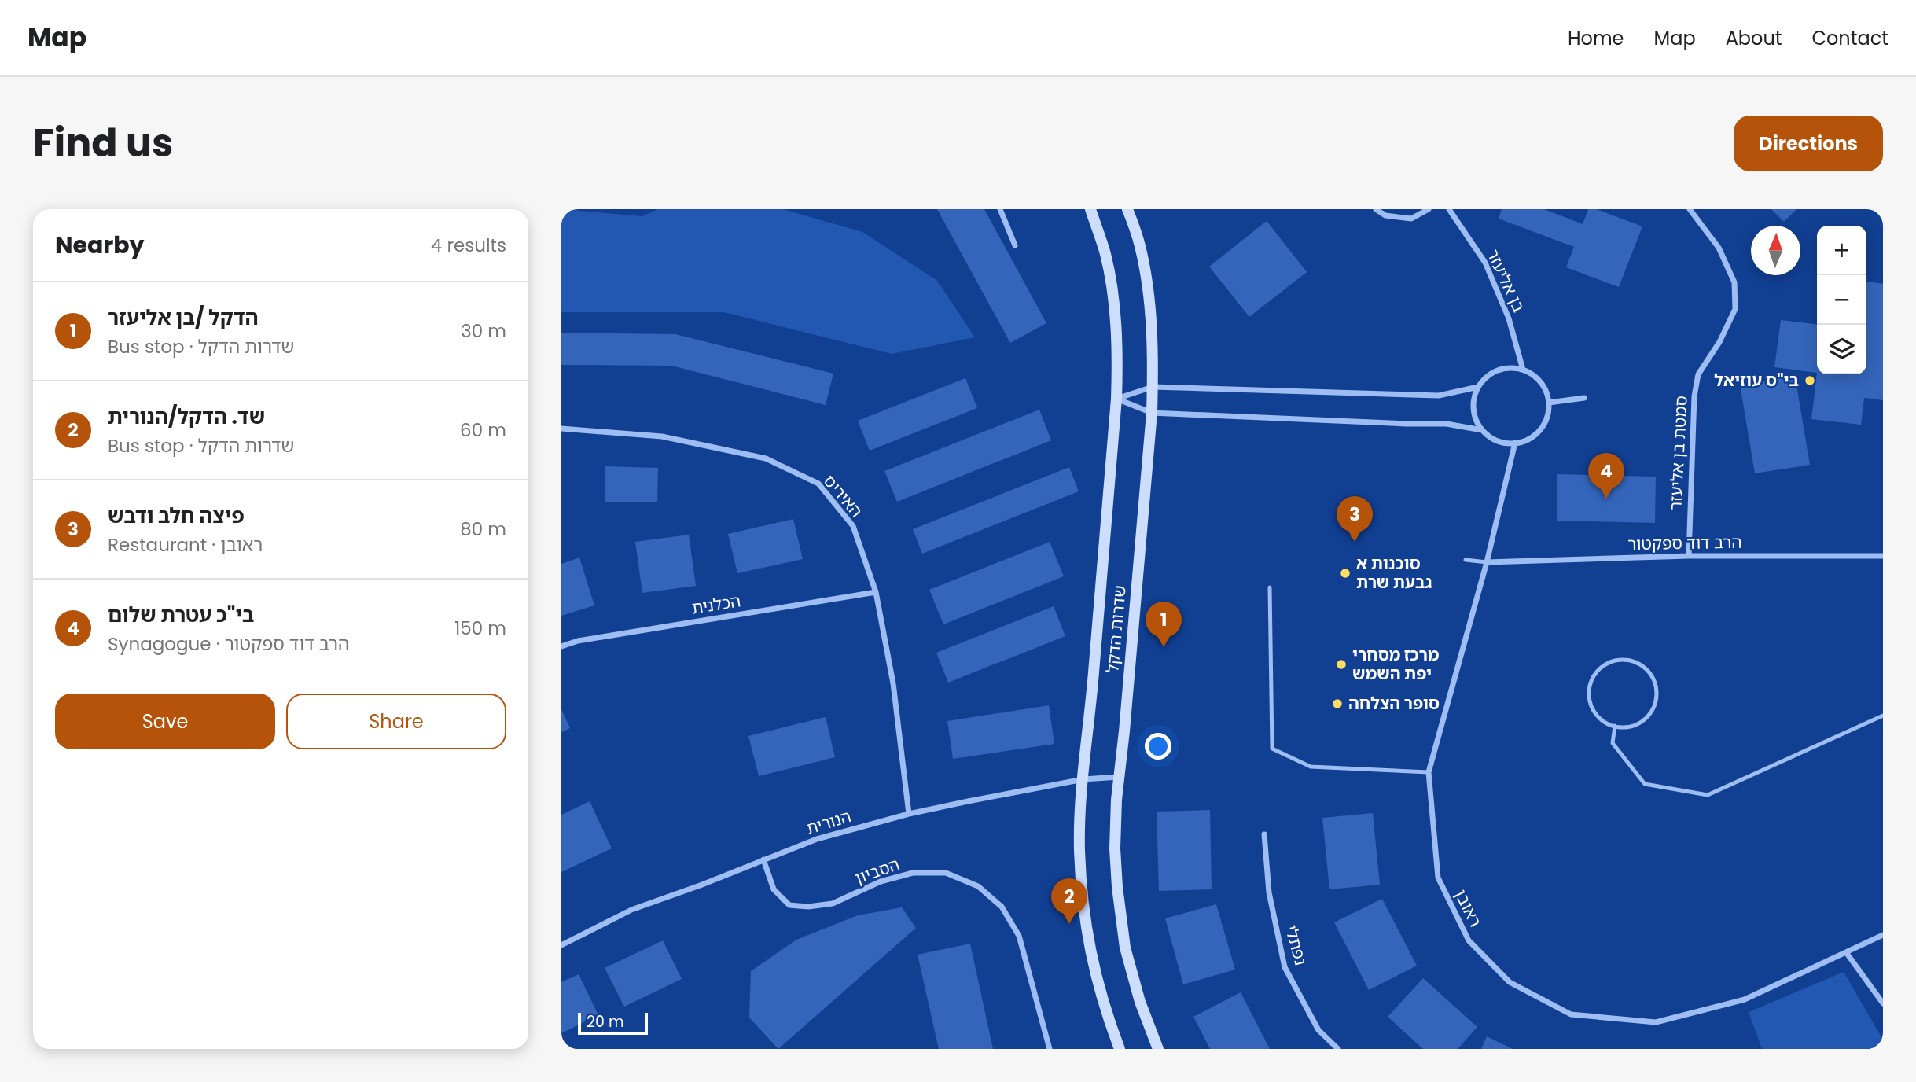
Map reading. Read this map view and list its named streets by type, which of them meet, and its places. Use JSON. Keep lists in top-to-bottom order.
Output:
{
  "streets": {
    "main road": ["שדרות הדקל"],
    "street": [
      "בן אליעזר",
      "סמטת בן אליעזר",
      "האיריס",
      "הרב דוד ספקטור",
      "הכלנית",
      "הנורית",
      "הסביון",
      "ראובן",
      "נפתלי"
    ]
  },
  "crossings": [
    ["בן אליעזר", "ראובן"],
    ["סמטת בן אליעזר", "הרב דוד ספקטור"],
    ["האיריס", "הכלנית"],
    ["האיריס", "הנורית"],
    ["הרב דוד ספקטור", "ראובן"],
    ["שדרות הדקל", "הנורית"],
    ["הנורית", "הסביון"]
  ],
  "places": [
    "בי\"ס עוזיאל",
    "סוכנות א גבעת שרת",
    "מרכז מסחרי יפת השמש",
    "סופר הצלחה"
  ],
  "scale_bar": "20 m",
  "north": "top",
  "page": {
    "header": "Map",
    "nav": [
      "Home",
      "Map",
      "About",
      "Contact"
    ],
    "title": "Find us",
    "buttons": [
      "Directions",
      ["Save", "Share"]
    ],
    "heading": ["Nearby", "4 results"],
    "map_buttons": ["+", "−"],
    "list": [
      {
        "mark": "1",
        "name": "הדקל /בן אליעזר",
        "note": "Bus stop · שדרות הדקל",
        "value": "30 m"
      },
      {
        "mark": "2",
        "name": "שד. הדקל/הנורית",
        "note": "Bus stop · שדרות הדקל",
        "value": "60 m"
      },
      {
        "mark": "3",
        "name": "פיצה חלב ודבש",
        "note": "Restaurant · ראובן",
        "value": "80 m"
      },
      {
        "mark": "4",
        "name": "בי\"כ עטרת שלום",
        "note": "Synagogue · הרב דוד ספקטור",
        "value": "150 m"
      }
    ],
    "pins": [
      "4",
      "3",
      "1",
      "2"
    ],
    "scale": "20 m"
  }
}
